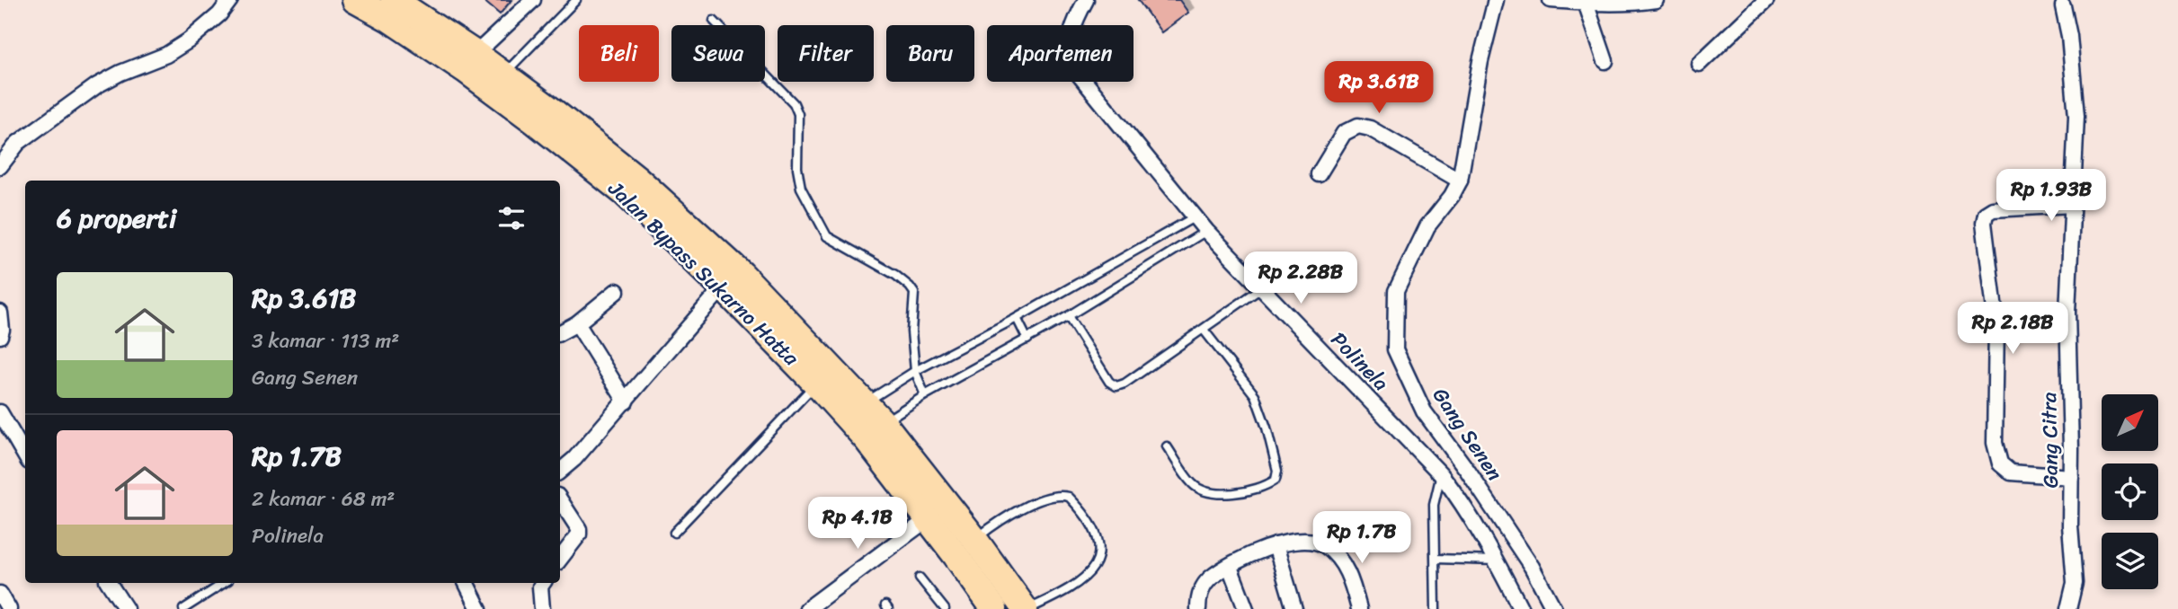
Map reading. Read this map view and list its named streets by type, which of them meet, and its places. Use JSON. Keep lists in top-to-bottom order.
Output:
{
  "streets": {
    "highway": ["Jalan Bypass Sukarno Hatta"],
    "street": ["Polinela", "Gang Senen", "Gang Citra"]
  },
  "north": "top right",
  "page": {
    "chip": [
      "Beli",
      "Sewa",
      "Filter",
      "Baru",
      "Apartemen"
    ],
    "price": [
      "Rp 3.61B",
      "Rp 1.93B",
      "Rp 2.28B",
      "Rp 2.18B",
      "Rp 4.1B",
      "Rp 1.7B"
    ],
    "heading": "6 properti",
    "list": [
      {
        "name": "Rp 3.61B",
        "note": "3 kamar · 113 m² · Gang Senen"
      },
      {
        "name": "Rp 1.7B",
        "note": "2 kamar · 68 m² · Polinela"
      }
    ]
  }
}
